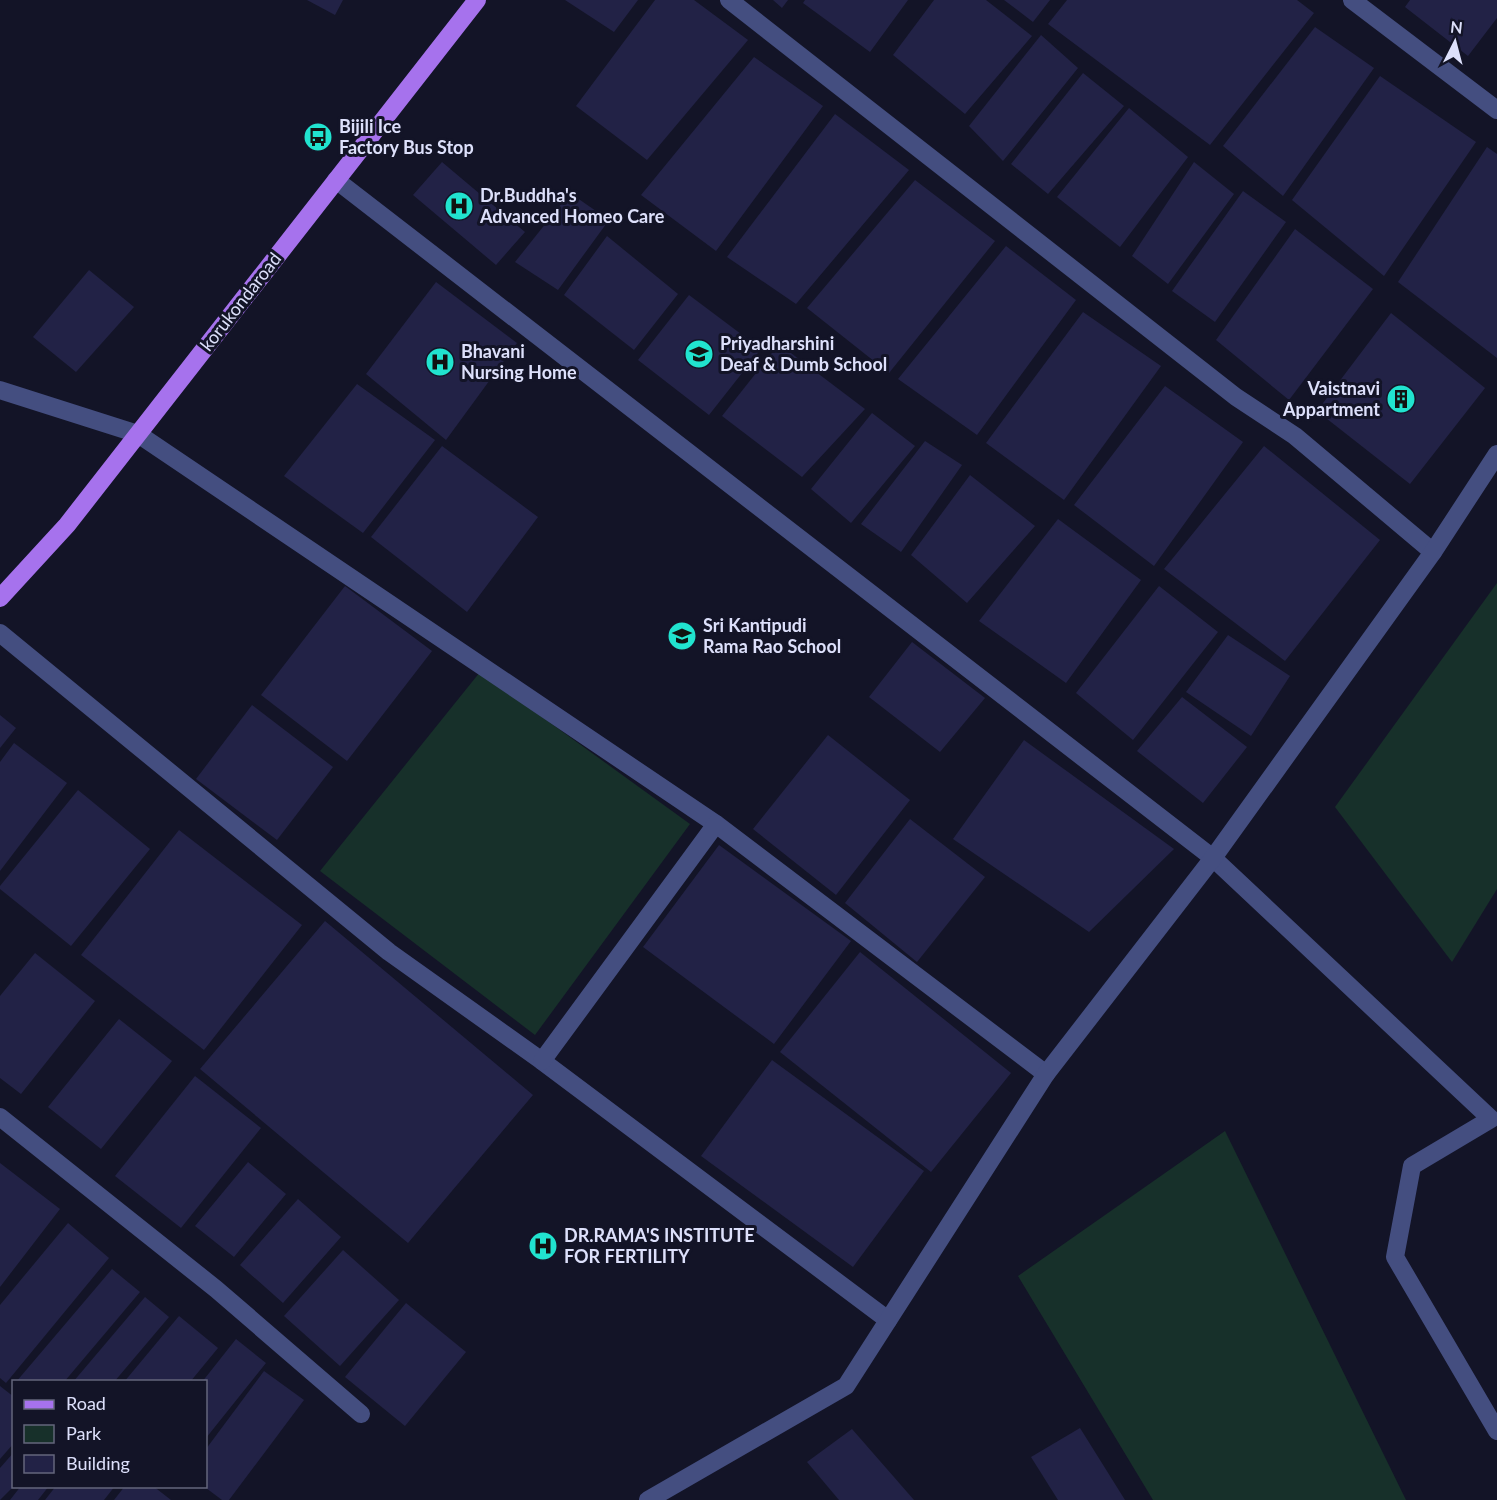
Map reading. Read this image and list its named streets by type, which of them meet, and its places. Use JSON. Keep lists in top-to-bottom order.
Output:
{
  "streets": {
    "main road": ["korukondaroad"]
  },
  "places": {
    "bus stop": ["Bijili Ice Factory Bus Stop"],
    "hospital": ["Dr.Buddha's Advanced Homeo Care", "Bhavani Nursing Home", "DR.RAMA'S INSTITUTE FOR FERTILITY"],
    "school or university": ["Priyadharshini Deaf & Dumb School", "Sri Kantipudi Rama Rao School"],
    "building": ["Vaistnavi Appartment"]
  },
  "legend": ["Road", "Park", "Building"],
  "north": "top"
}
